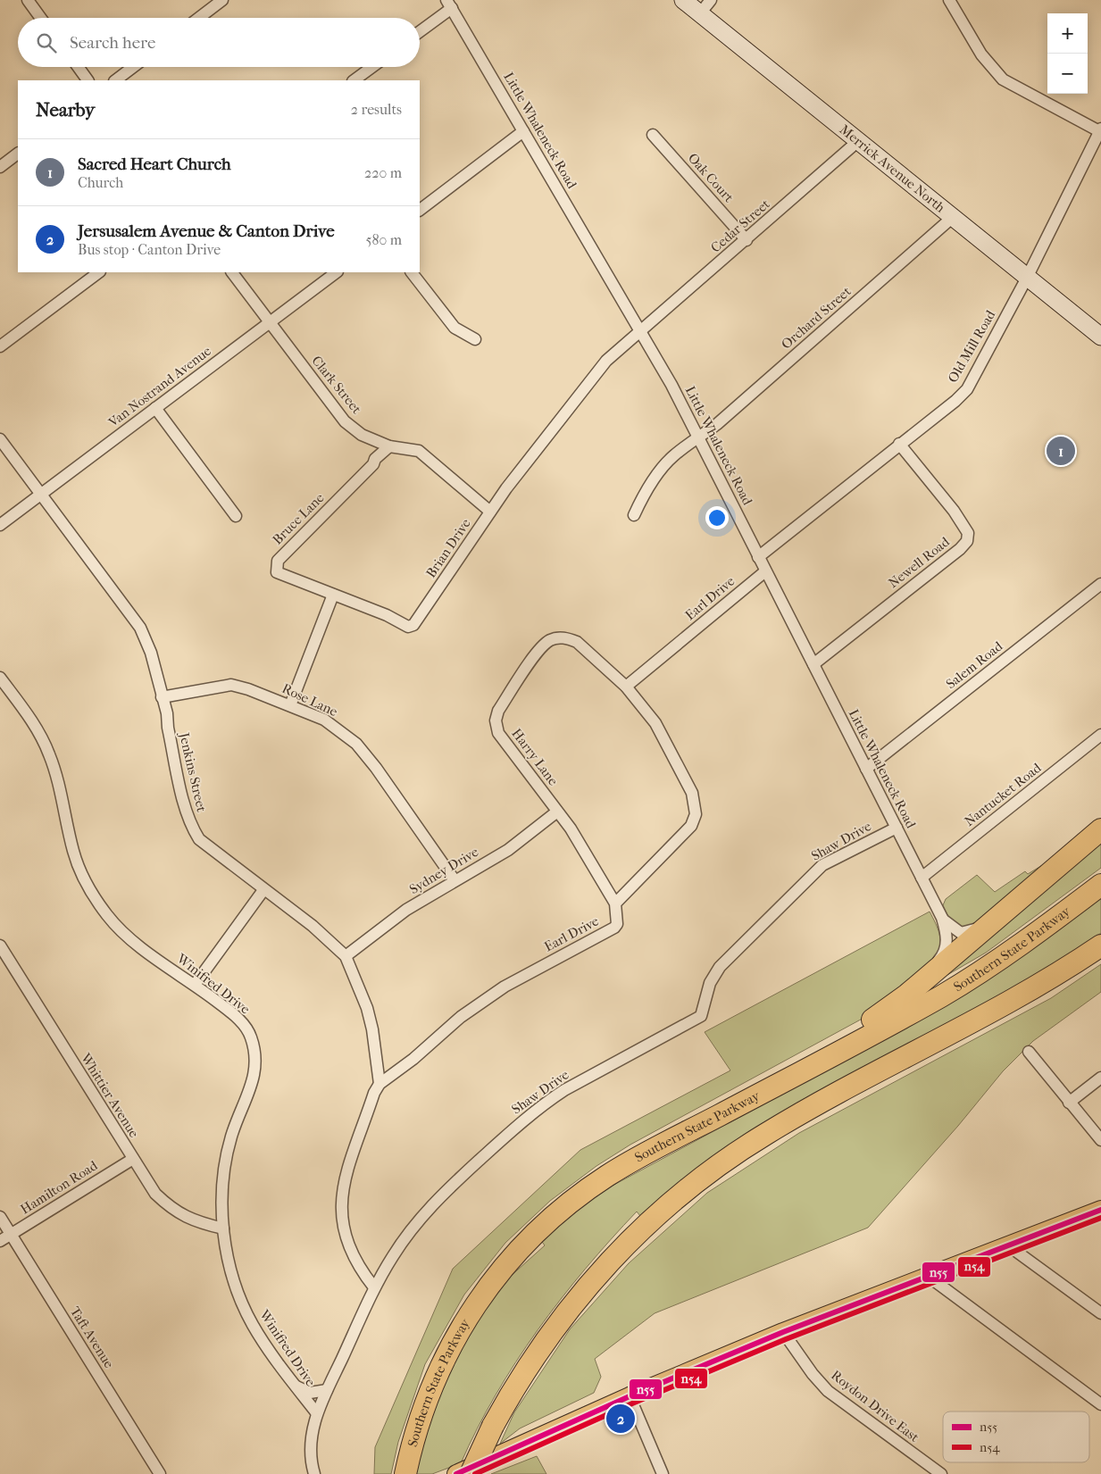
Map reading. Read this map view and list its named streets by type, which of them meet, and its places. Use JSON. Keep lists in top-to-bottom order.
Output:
{
  "streets": {
    "highway": ["Southern State Parkway"],
    "main road": ["Merrick Avenue North"],
    "street": [
      "Little Whaleneck Road",
      "Oak Court",
      "Cedar Street",
      "Orchard Street",
      "Old Mill Road",
      "Clark Street",
      "Van Nostrand Avenue",
      "Bruce Lane",
      "Brian Drive",
      "Newell Road",
      "Earl Drive",
      "Salem Road",
      "Rose Lane",
      "Harry Lane",
      "Jenkins Street",
      "Nantucket Road",
      "Shaw Drive",
      "Sydney Drive",
      "Winifred Drive",
      "Whittier Avenue",
      "Hamilton Road",
      "Taft Avenue",
      "Roydon Drive East"
    ]
  },
  "crossings": [
    ["Little Whaleneck Road", "Cedar Street"],
    ["Little Whaleneck Road", "Orchard Street"],
    ["Little Whaleneck Road", "Old Mill Road"],
    ["Little Whaleneck Road", "Brian Drive"],
    ["Little Whaleneck Road", "Newell Road"],
    ["Little Whaleneck Road", "Earl Drive"],
    ["Little Whaleneck Road", "Salem Road"],
    ["Little Whaleneck Road", "Nantucket Road"],
    ["Little Whaleneck Road", "Shaw Drive"],
    ["Merrick Avenue North", "Cedar Street"],
    ["Merrick Avenue North", "Orchard Street"],
    ["Merrick Avenue North", "Old Mill Road"],
    ["Oak Court", "Cedar Street"],
    ["Cedar Street", "Brian Drive"],
    ["Old Mill Road", "Newell Road"],
    ["Clark Street", "Van Nostrand Avenue"],
    ["Clark Street", "Bruce Lane"],
    ["Clark Street", "Brian Drive"],
    ["Van Nostrand Avenue", "Jenkins Street"],
    ["Bruce Lane", "Brian Drive"],
    ["Earl Drive", "Harry Lane"],
    ["Earl Drive", "Jenkins Street"],
    ["Earl Drive", "Shaw Drive"],
    ["Rose Lane", "Jenkins Street"],
    ["Rose Lane", "Sydney Drive"],
    ["Harry Lane", "Sydney Drive"],
    ["Jenkins Street", "Sydney Drive"],
    ["Shaw Drive", "Winifred Drive"],
    ["Winifred Drive", "Whittier Avenue"],
    ["Whittier Avenue", "Hamilton Road"],
    ["Hamilton Road", "Taft Avenue"]
  ],
  "lines": ["transit line n55", "transit line n54"],
  "legend": ["n55", "n54"],
  "page": {
    "map_buttons": ["+", "−"],
    "search": "Search here",
    "heading": ["Nearby", "2 results"],
    "list": [
      {
        "mark": "1",
        "name": "Sacred Heart Church",
        "note": "Church",
        "value": "220 m"
      },
      {
        "mark": "2",
        "name": "Jersusalem Avenue & Canton Drive",
        "note": "Bus stop · Canton Drive",
        "value": "580 m"
      }
    ],
    "pins": ["1", "2"]
  }
}
